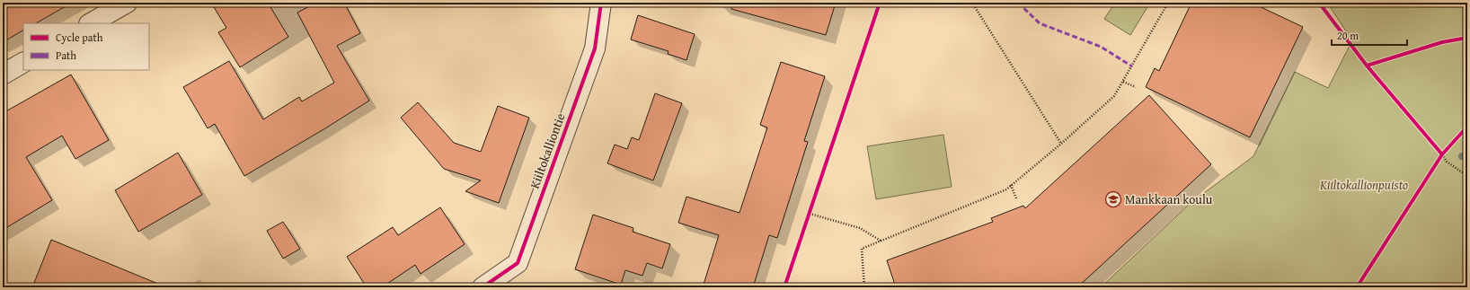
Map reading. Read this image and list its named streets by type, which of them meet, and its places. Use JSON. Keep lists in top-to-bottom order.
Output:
{
  "streets": {
    "street": ["Kiiltokalliontie"]
  },
  "parks": ["Kiiltokallionpuisto"],
  "places": {
    "school or university": ["Mankkaan koulu"]
  },
  "legend": ["Cycle path", "Path"],
  "scale_bar": "20 m"
}
